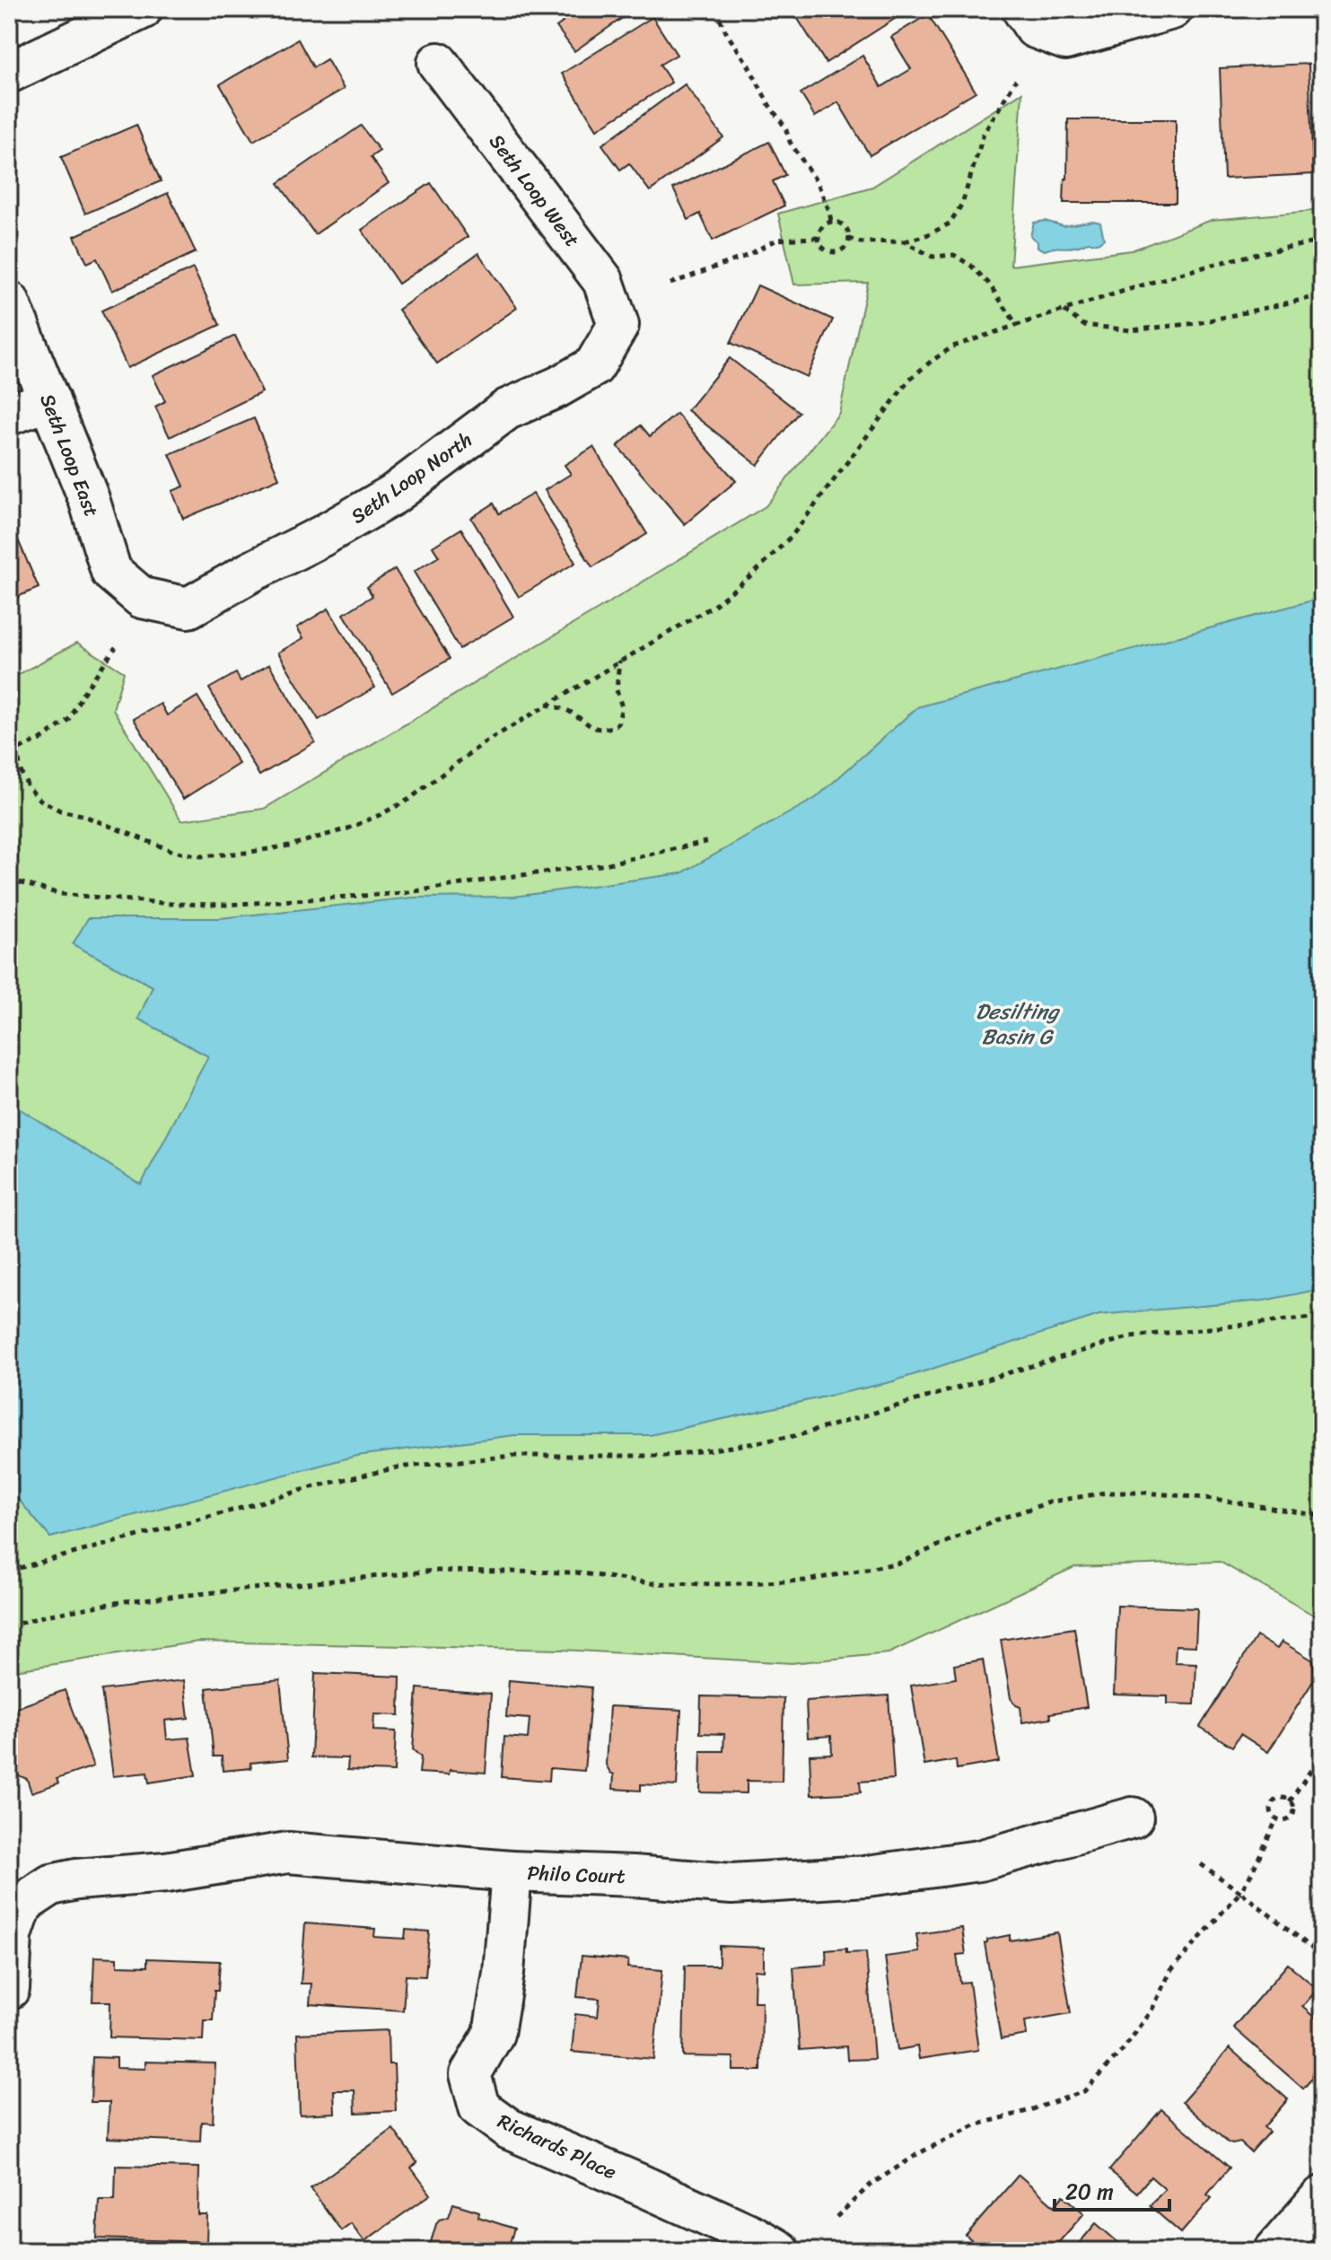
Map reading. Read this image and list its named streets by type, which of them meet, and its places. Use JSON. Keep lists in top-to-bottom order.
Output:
{
  "streets": {
    "street": [
      "Seth Loop West",
      "Seth Loop East",
      "Seth Loop North",
      "Philo Court",
      "Richards Place"
    ]
  },
  "crossings": [
    ["Seth Loop West", "Seth Loop North"],
    ["Seth Loop East", "Seth Loop North"],
    ["Philo Court", "Richards Place"]
  ],
  "water": ["Desilting Basin G"],
  "scale_bar": "20 m"
}
